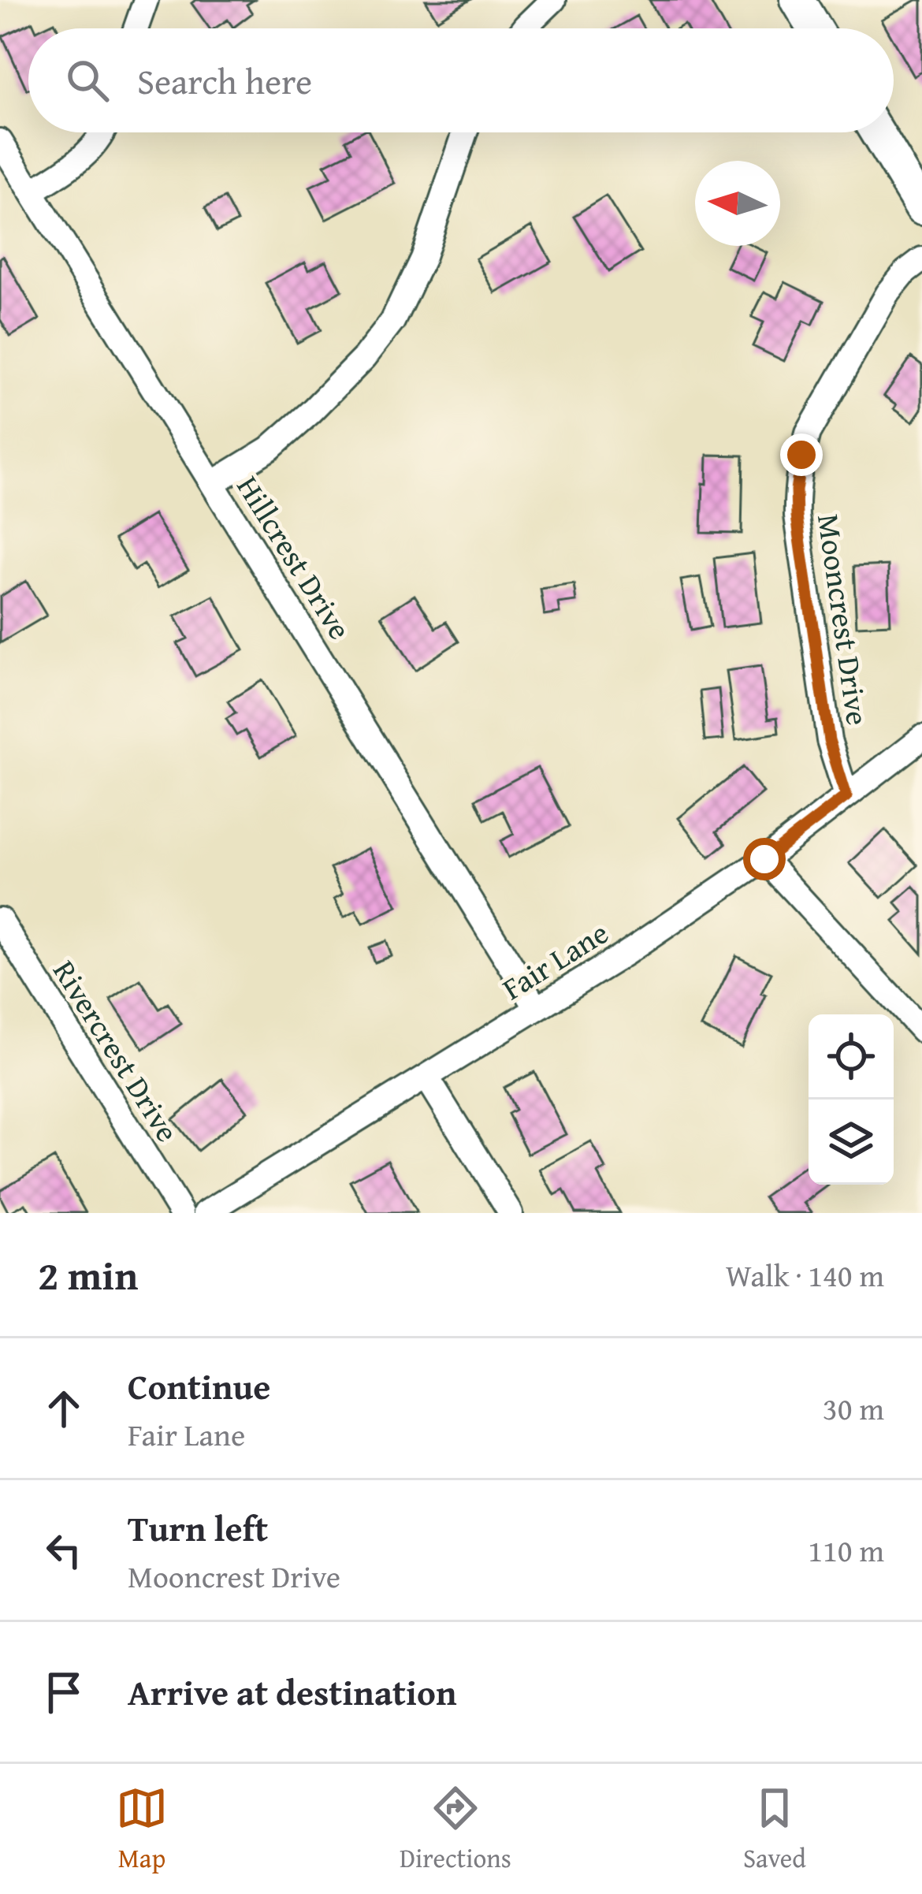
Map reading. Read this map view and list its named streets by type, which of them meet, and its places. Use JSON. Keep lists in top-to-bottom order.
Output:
{
  "streets": {
    "street": [
      "Hillcrest Drive",
      "Mooncrest Drive",
      "Fair Lane",
      "Rivercrest Drive"
    ]
  },
  "crossings": [
    ["Hillcrest Drive", "Fair Lane"],
    ["Mooncrest Drive", "Fair Lane"]
  ],
  "north": "left",
  "page": {
    "search": "Search here",
    "heading": ["2 min", "Walk · 140 m"],
    "list": [
      ["Continue", "Fair Lane", "30 m"],
      ["Turn left", "Mooncrest Drive", "110 m"],
      "Arrive at destination"
    ],
    "nav": ["Map", "Directions", "Saved"]
  }
}
